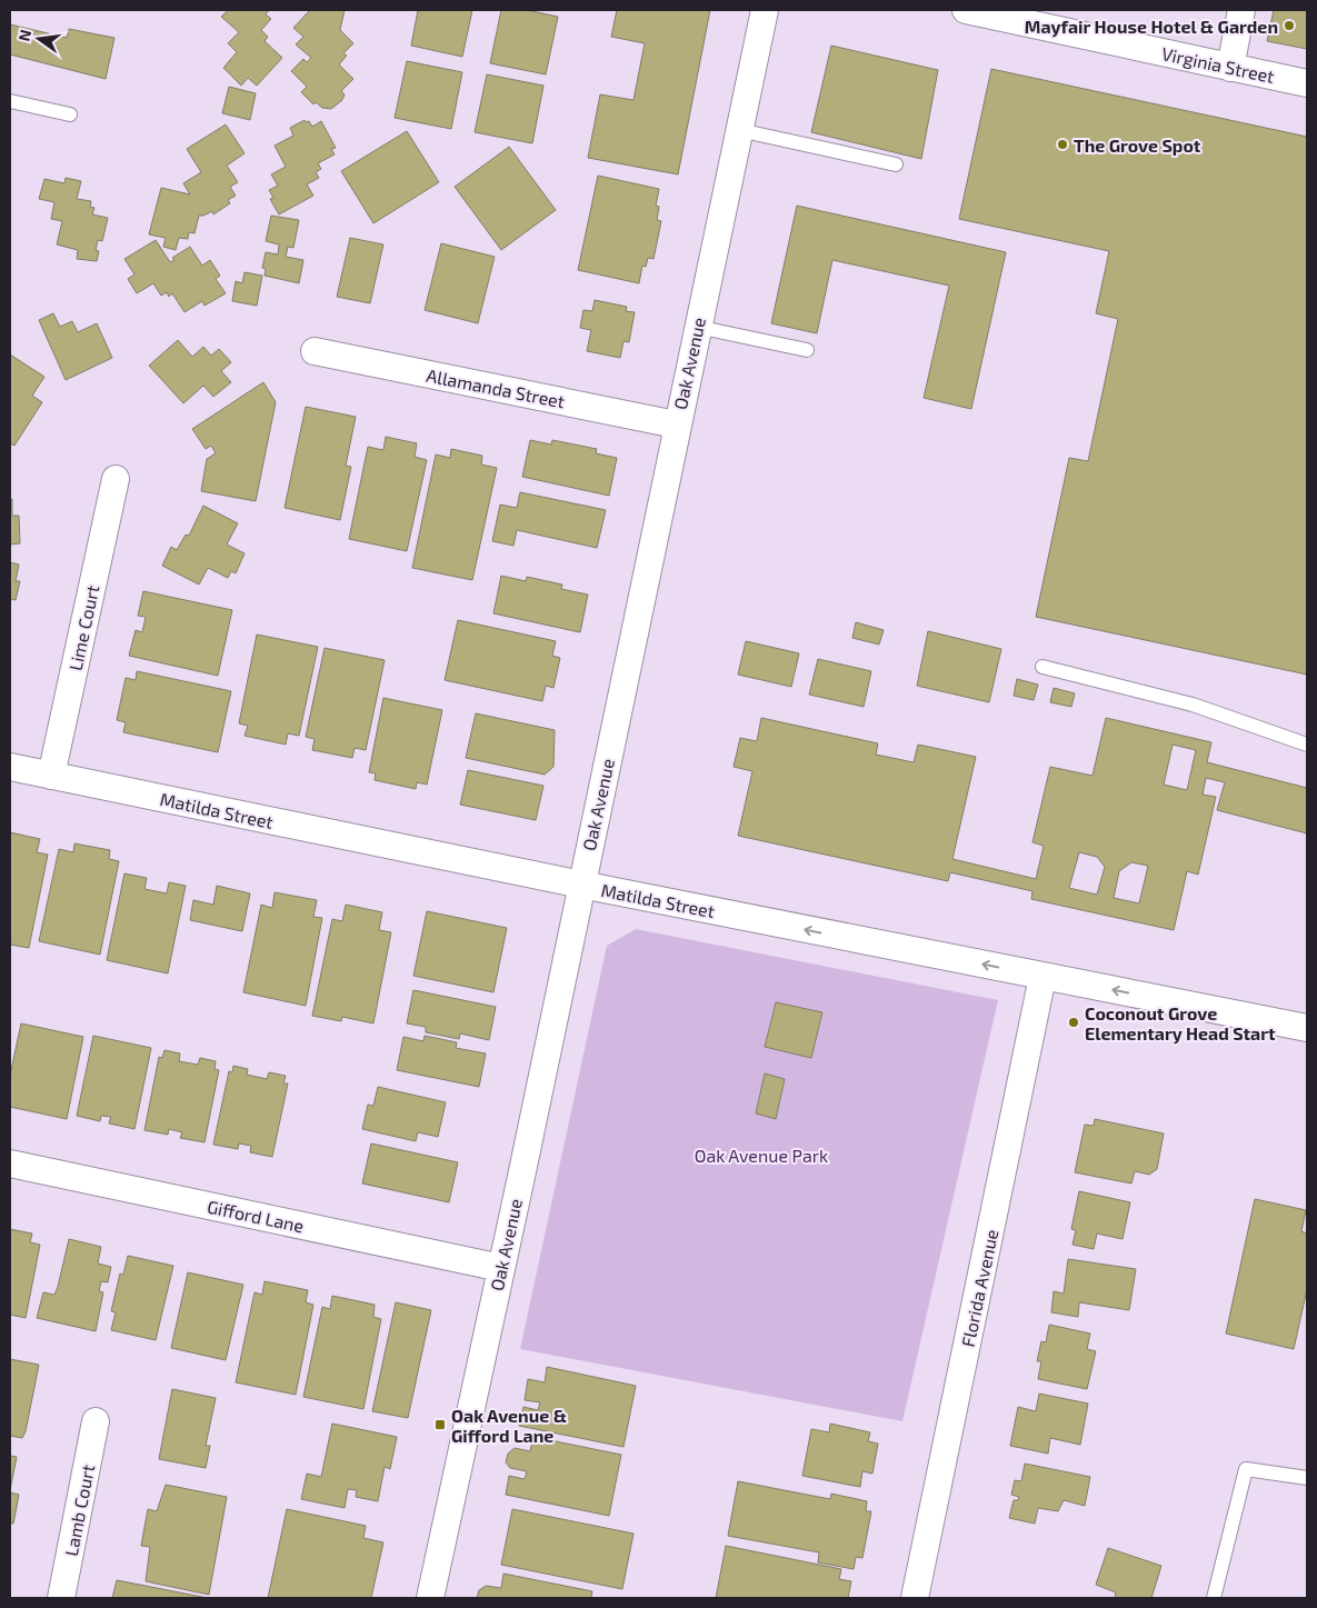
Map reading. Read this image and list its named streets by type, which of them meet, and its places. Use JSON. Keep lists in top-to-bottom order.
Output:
{
  "streets": {
    "street": [
      "Virginia Street",
      "Oak Avenue",
      "Allamanda Street",
      "Lime Court",
      "Matilda Street",
      "Gifford Lane",
      "Florida Avenue",
      "Lamb Court"
    ]
  },
  "crossings": [
    ["Oak Avenue", "Allamanda Street"],
    ["Oak Avenue", "Matilda Street"],
    ["Oak Avenue", "Gifford Lane"],
    ["Lime Court", "Matilda Street"],
    ["Matilda Street", "Florida Avenue"]
  ],
  "one_way": ["Matilda Street"],
  "parks": ["Oak Avenue Park"],
  "places": {
    "other": ["Mayfair House Hotel & Garden", "The Grove Spot", "Coconout Grove Elementary Head Start"],
    "transit": ["Oak Avenue & Gifford Lane"]
  },
  "north": "left"
}
